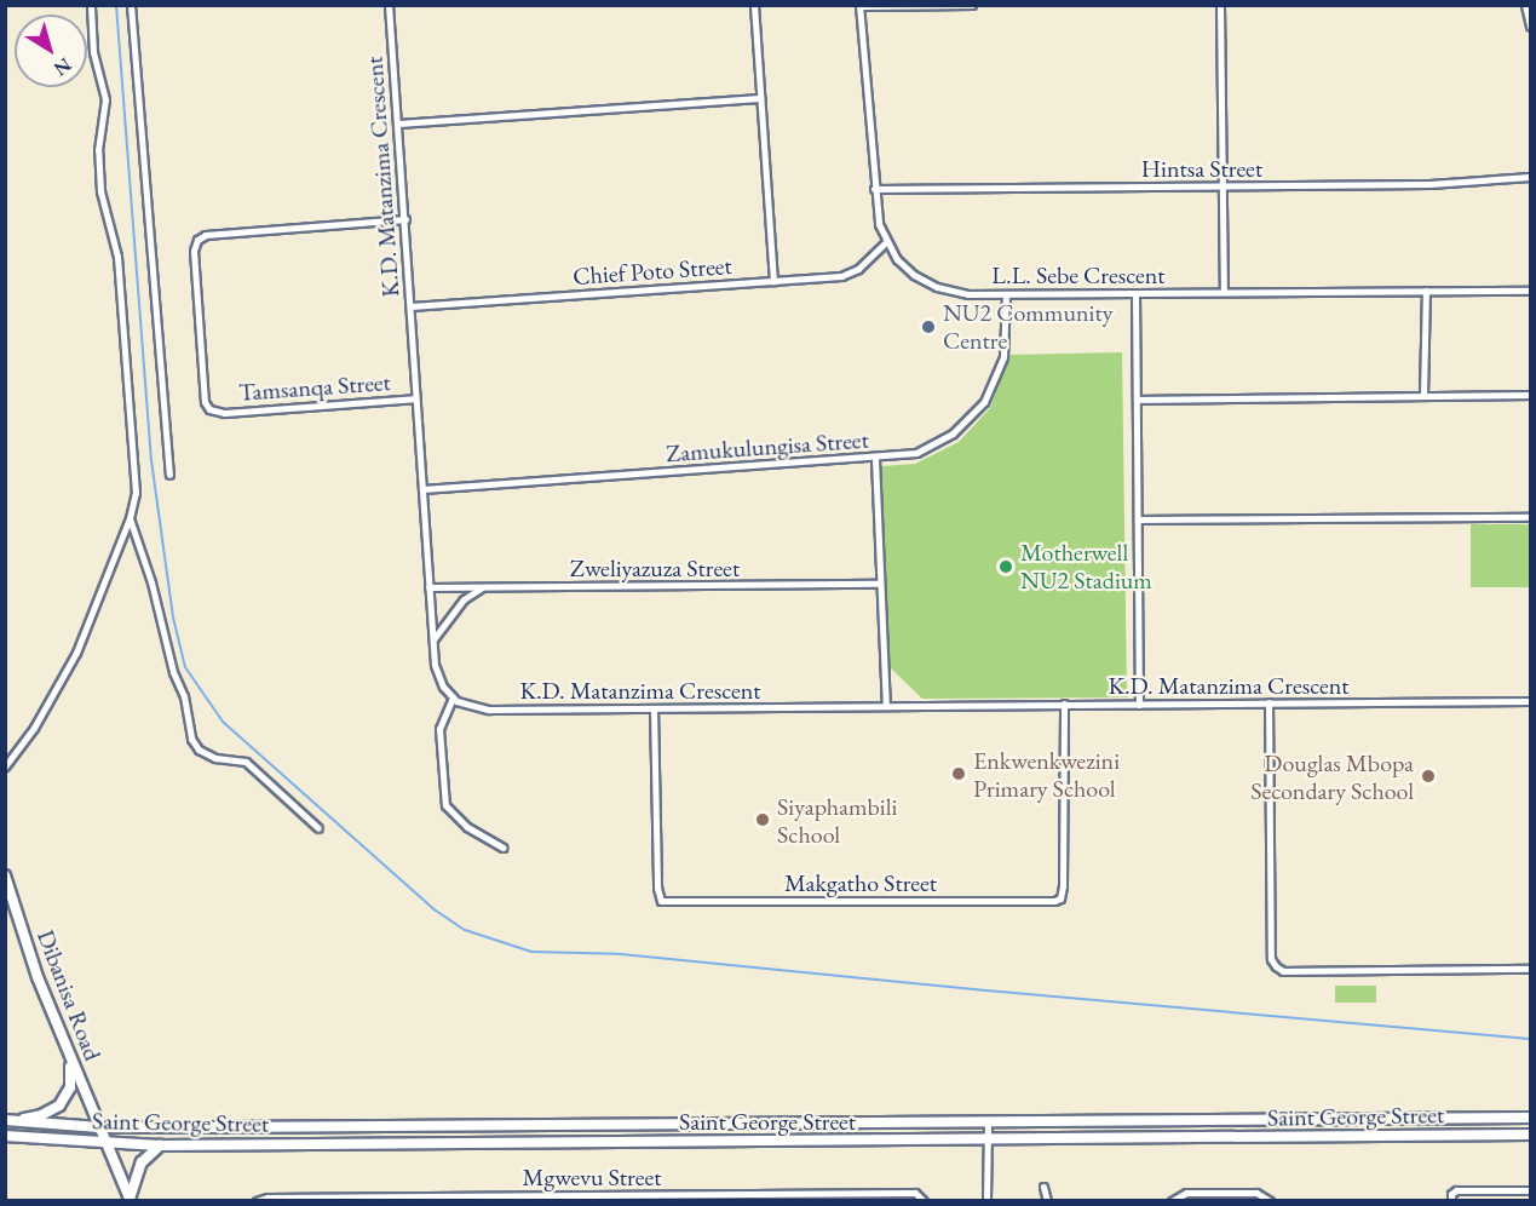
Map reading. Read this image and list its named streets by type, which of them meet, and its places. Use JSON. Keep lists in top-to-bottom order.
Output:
{
  "streets": {
    "main road": ["Dibanisa Road", "Saint George Street"],
    "street": [
      "Hintsa Street",
      "K.D. Matanzima Crescent",
      "Chief Poto Street",
      "L.L. Sebe Crescent",
      "Tamsanqa Street",
      "Zamukulungisa Street",
      "Zweliyazuza Street",
      "Makgatho Street",
      "Mgwevu Street"
    ]
  },
  "crossings": [
    ["Hintsa Street", "L.L. Sebe Crescent"],
    ["K.D. Matanzima Crescent", "Chief Poto Street"],
    ["K.D. Matanzima Crescent", "Tamsanqa Street"],
    ["K.D. Matanzima Crescent", "Zamukulungisa Street"],
    ["K.D. Matanzima Crescent", "Zweliyazuza Street"],
    ["K.D. Matanzima Crescent", "Makgatho Street"],
    ["Chief Poto Street", "L.L. Sebe Crescent"],
    ["L.L. Sebe Crescent", "Zamukulungisa Street"],
    ["Dibanisa Road", "Saint George Street"]
  ],
  "places": [
    "NU2 Community Centre",
    "Motherwell NU2 Stadium",
    "Enkwenkwezini Primary School",
    "Douglas Mbopa Secondary School",
    "Siyaphambili School"
  ],
  "north": "bottom right"
}
